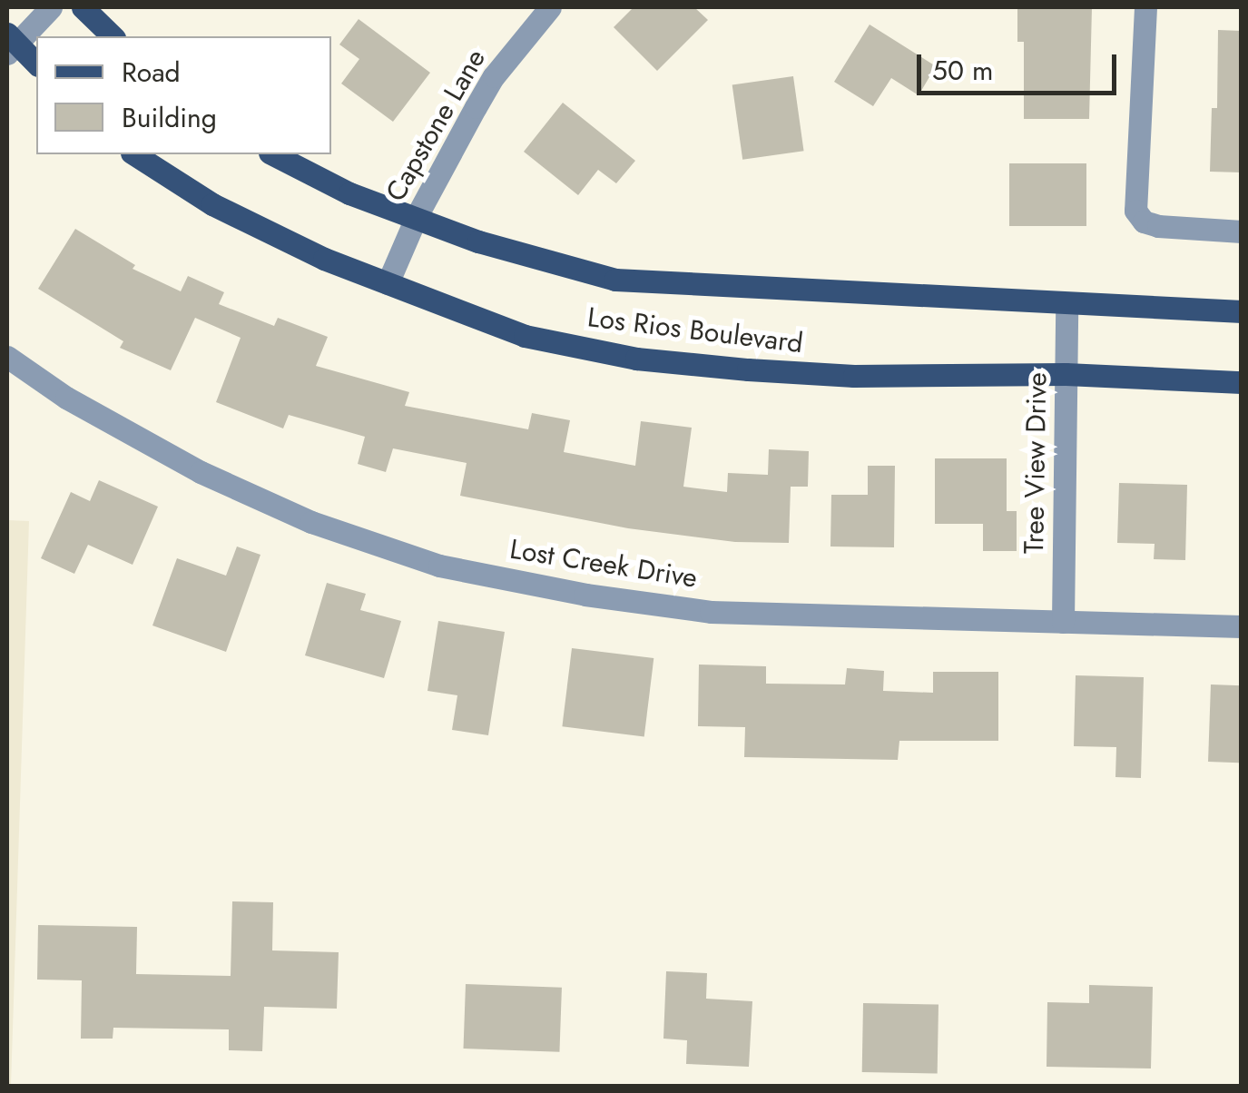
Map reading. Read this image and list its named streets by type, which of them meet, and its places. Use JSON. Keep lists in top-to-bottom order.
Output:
{
  "streets": {
    "main road": ["Los Rios Boulevard"],
    "street": ["Capstone Lane", "Tree View Drive", "Lost Creek Drive"]
  },
  "crossings": [
    ["Capstone Lane", "Los Rios Boulevard"],
    ["Los Rios Boulevard", "Tree View Drive"],
    ["Tree View Drive", "Lost Creek Drive"]
  ],
  "legend": ["Road", "Building"],
  "scale_bar": "50 m"
}
